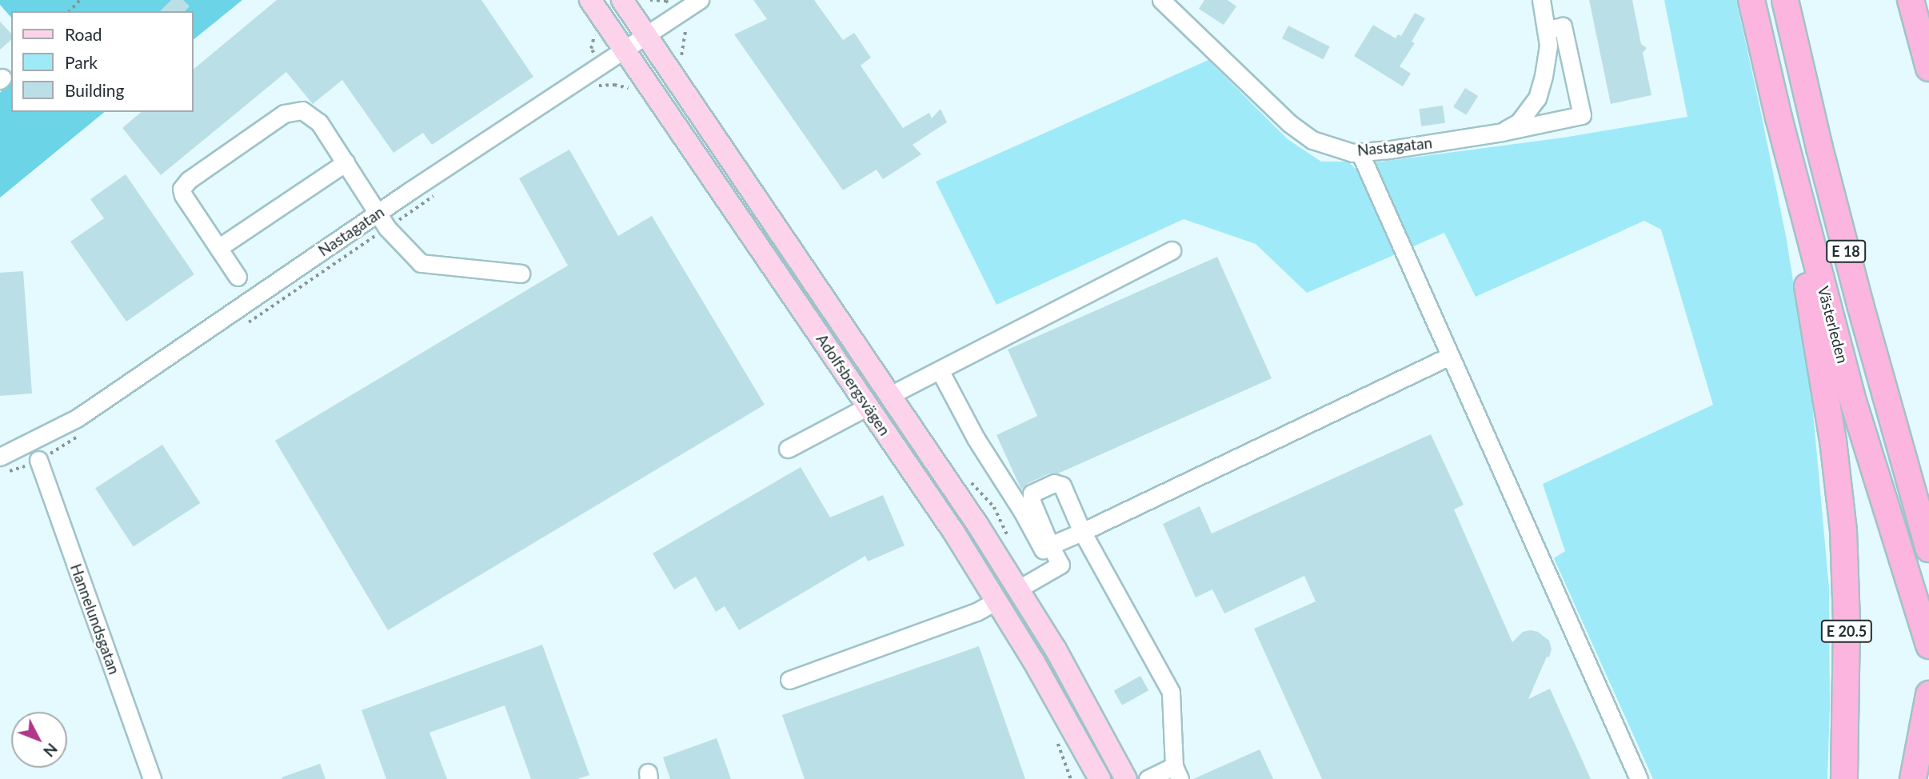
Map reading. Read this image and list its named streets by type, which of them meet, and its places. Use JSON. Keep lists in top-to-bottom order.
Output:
{
  "streets": {
    "highway": ["E 18", "Västerleden", "E 20.5"],
    "main road": ["Adolfsbergsvägen"],
    "street": ["Nastagatan", "Hannelundsgatan"]
  },
  "crossings": [
    ["Nastagatan", "Adolfsbergsvägen"],
    ["Västerleden", "E 20.5"]
  ],
  "legend": ["Road", "Park", "Building"],
  "north": "bottom right"
}
